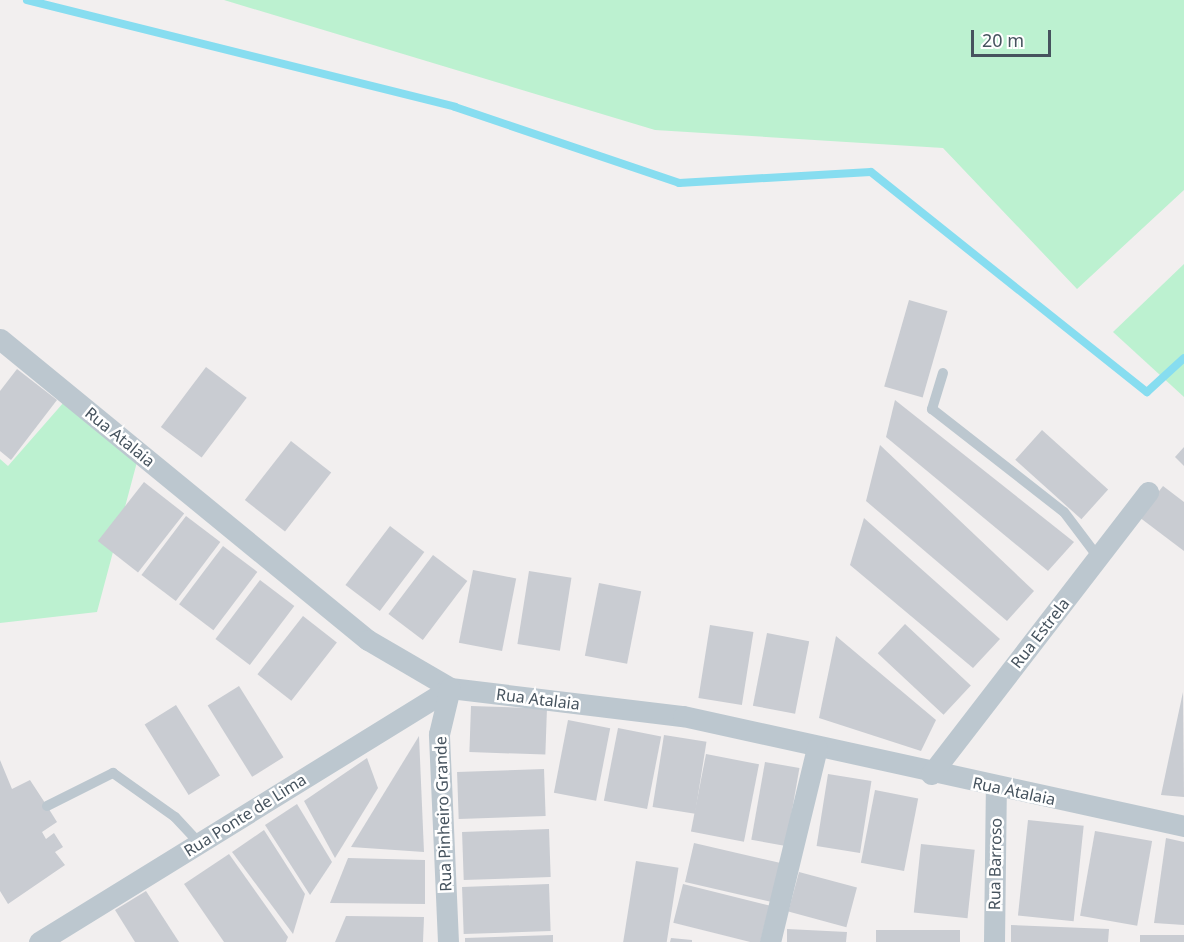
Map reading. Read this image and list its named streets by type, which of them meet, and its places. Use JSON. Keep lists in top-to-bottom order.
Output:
{
  "streets": {
    "street": [
      "Rua Atalaia",
      "Rua Estrela",
      "Rua Pinheiro Grande",
      "Rua Ponte de Lima",
      "Rua Barroso"
    ]
  },
  "crossings": [
    ["Rua Atalaia", "Rua Estrela"],
    ["Rua Atalaia", "Rua Pinheiro Grande"],
    ["Rua Atalaia", "Rua Ponte de Lima"],
    ["Rua Atalaia", "Rua Barroso"],
    ["Rua Pinheiro Grande", "Rua Ponte de Lima"]
  ],
  "scale_bar": "20 m"
}
